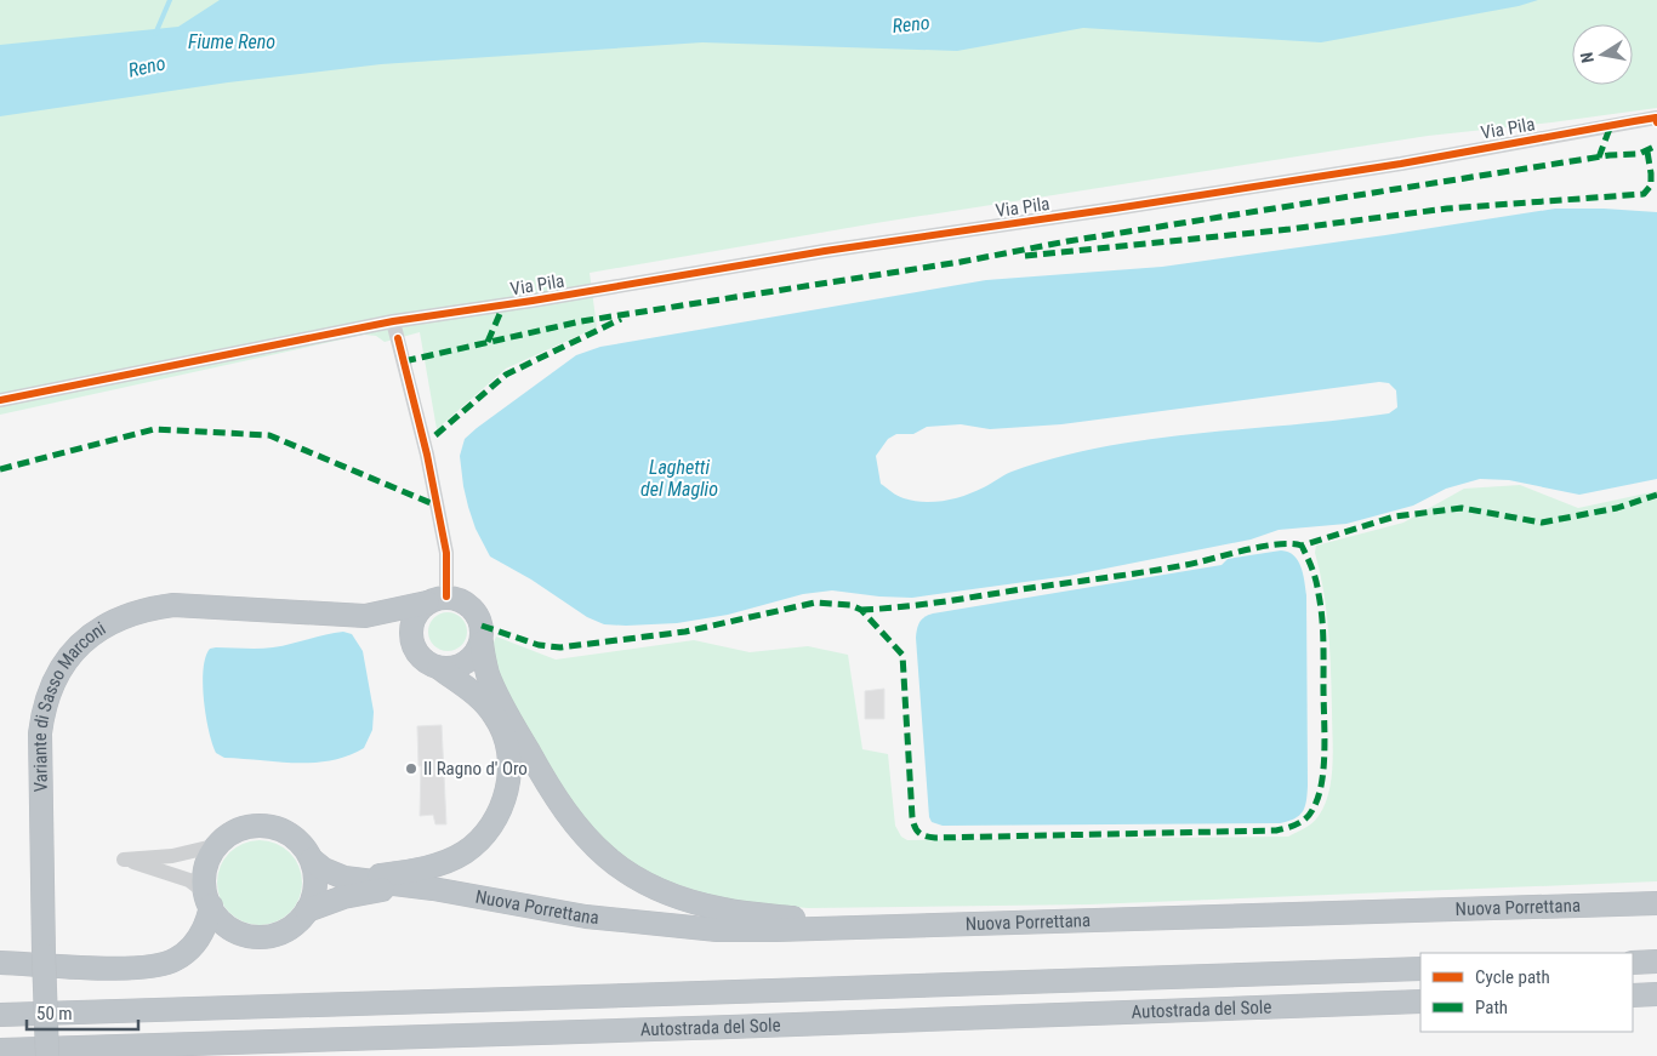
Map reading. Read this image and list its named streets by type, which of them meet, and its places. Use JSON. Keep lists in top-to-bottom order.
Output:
{
  "streets": {
    "highway": ["Variante di Sasso Marconi", "Nuova Porrettana", "Autostrada del Sole"],
    "street": ["Via Pila"]
  },
  "water": ["Reno", "Fiume Reno", "Laghetti del Maglio"],
  "places": ["Il Ragno d' Oro"],
  "legend": ["Cycle path", "Path"],
  "scale_bar": "50 m",
  "north": "left"
}
